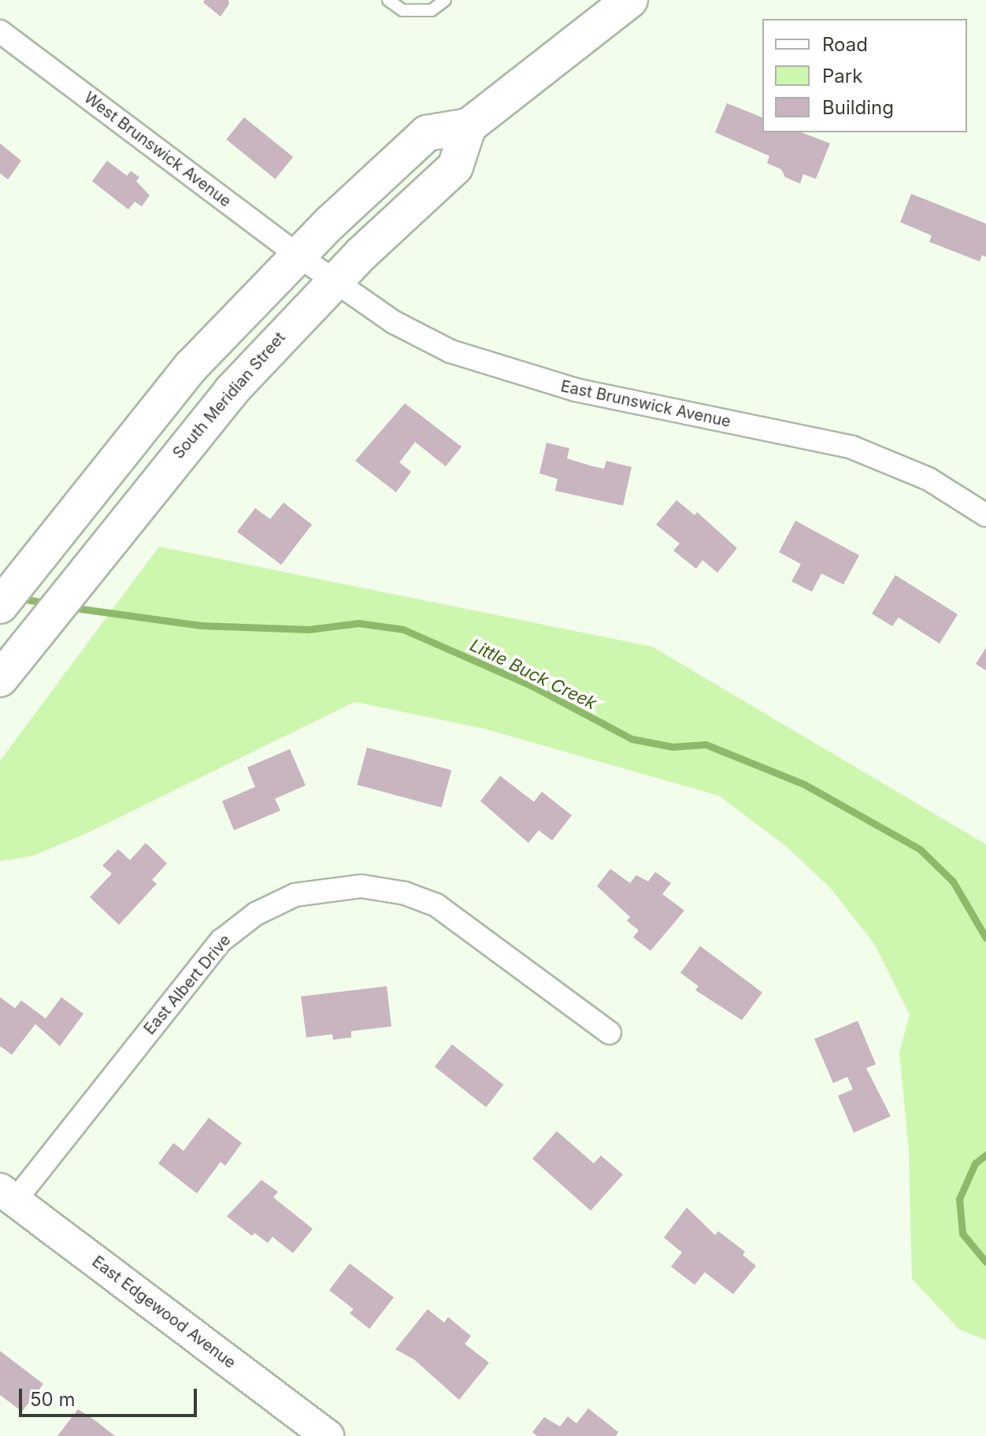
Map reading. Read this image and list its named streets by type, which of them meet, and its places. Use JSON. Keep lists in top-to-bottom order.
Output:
{
  "streets": {
    "main road": ["South Meridian Street", "East Edgewood Avenue"],
    "street": ["West Brunswick Avenue", "East Brunswick Avenue", "East Albert Drive"]
  },
  "crossings": [
    ["West Brunswick Avenue", "South Meridian Street"],
    ["West Brunswick Avenue", "East Brunswick Avenue"],
    ["South Meridian Street", "East Brunswick Avenue"],
    ["East Albert Drive", "East Edgewood Avenue"]
  ],
  "water": ["Little Buck Creek"],
  "legend": ["Road", "Park", "Building"],
  "scale_bar": "50 m"
}
